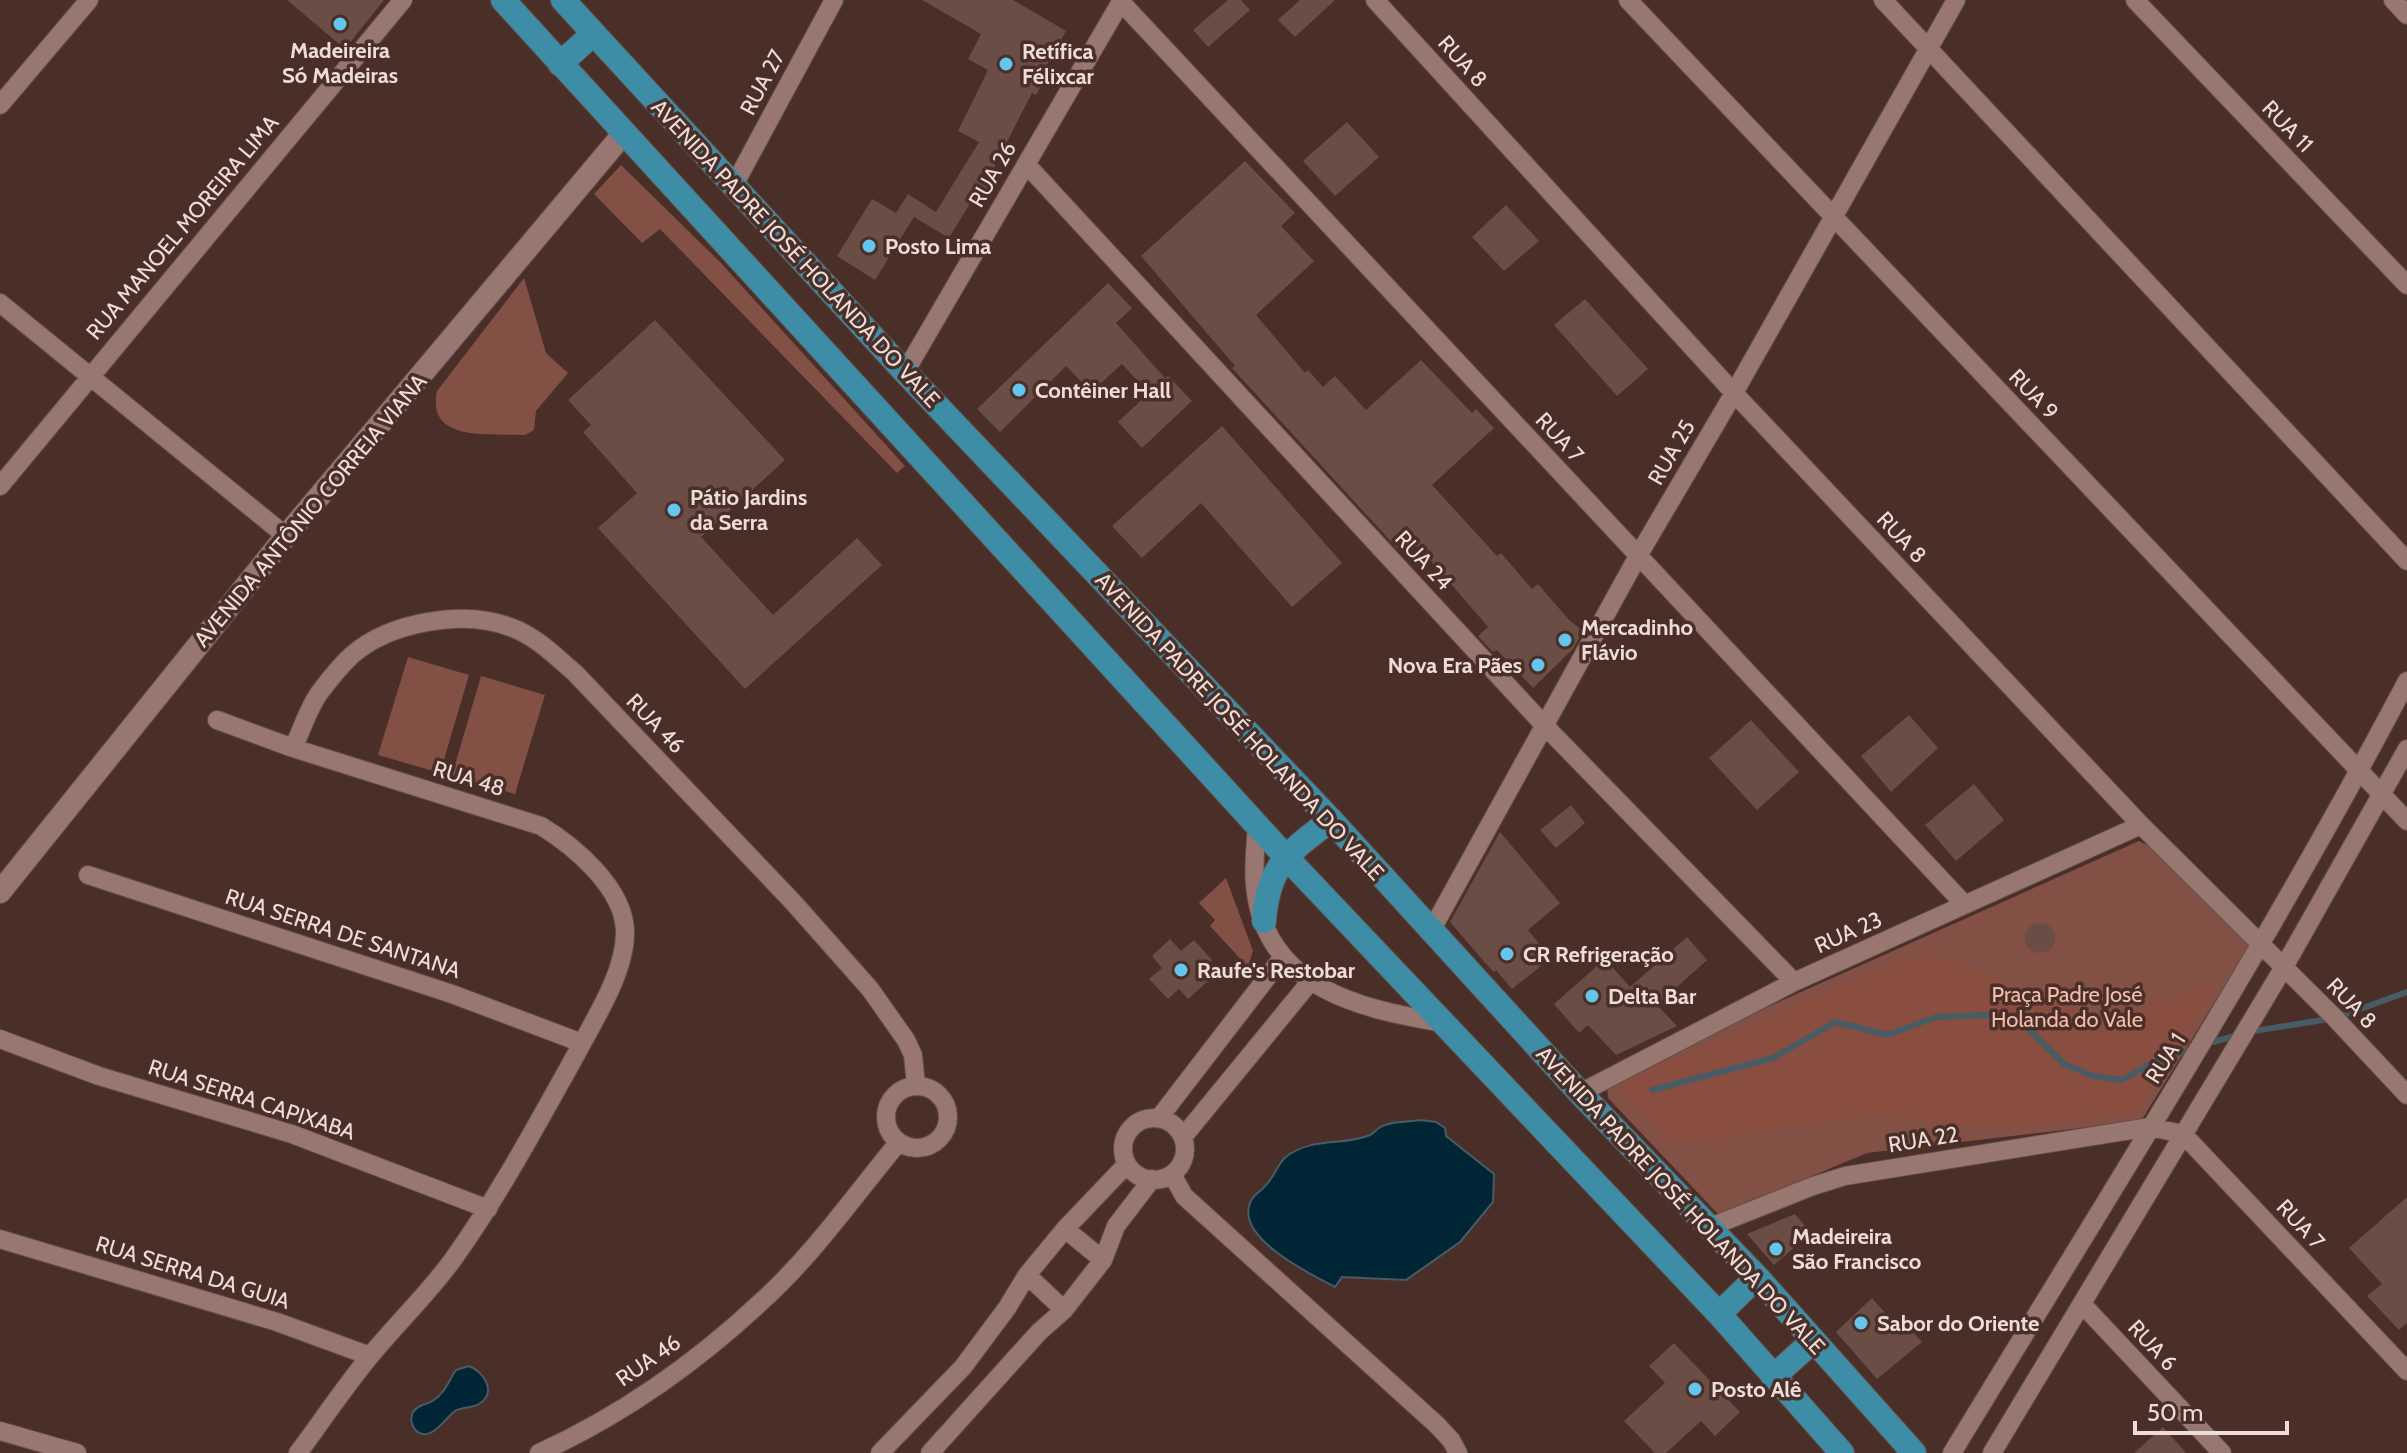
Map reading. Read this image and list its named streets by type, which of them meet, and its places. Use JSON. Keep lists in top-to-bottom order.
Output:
{
  "streets": {
    "main road": ["AVENIDA PADRE JOSÉ HOLANDA DO VALE"],
    "street": [
      "RUA 8",
      "RUA 27",
      "RUA 11",
      "RUA 26",
      "RUA MANOEL MOREIRA LIMA",
      "RUA 9",
      "RUA 7",
      "RUA 25",
      "AVENIDA ANTÔNIO CORREIA VIANA",
      "RUA 24",
      "RUA 46",
      "RUA 48",
      "RUA 23",
      "RUA SERRA DE SANTANA",
      "RUA 1",
      "RUA SERRA CAPIXABA",
      "RUA 22",
      "RUA SERRA DA GUIA",
      "RUA 6"
    ]
  },
  "crossings": [
    ["RUA 8", "RUA 25"],
    ["RUA 8", "RUA 23"],
    ["RUA 8", "RUA 1"],
    ["RUA 27", "AVENIDA PADRE JOSÉ HOLANDA DO VALE"],
    ["RUA 26", "AVENIDA PADRE JOSÉ HOLANDA DO VALE"],
    ["RUA 26", "RUA 7"],
    ["RUA 26", "RUA 24"],
    ["AVENIDA PADRE JOSÉ HOLANDA DO VALE", "RUA 25"],
    ["AVENIDA PADRE JOSÉ HOLANDA DO VALE", "AVENIDA ANTÔNIO CORREIA VIANA"],
    ["AVENIDA PADRE JOSÉ HOLANDA DO VALE", "RUA 23"],
    ["AVENIDA PADRE JOSÉ HOLANDA DO VALE", "RUA 22"],
    ["RUA 9", "RUA 25"],
    ["RUA 9", "RUA 1"],
    ["RUA 7", "RUA 25"],
    ["RUA 7", "RUA 23"],
    ["RUA 25", "RUA 24"],
    ["RUA 24", "RUA 23"],
    ["RUA 46", "RUA 48"],
    ["RUA 48", "RUA SERRA DE SANTANA"],
    ["RUA 48", "RUA SERRA CAPIXABA"],
    ["RUA 48", "RUA SERRA DA GUIA"],
    ["RUA 1", "RUA 22"]
  ],
  "parks": ["Praça Padre José Holanda do Vale"],
  "places": [
    "Madeireira Só Madeiras",
    "Retífica Félixcar",
    "Posto Lima",
    "Contêiner Hall",
    "Pátio Jardins da Serra",
    "Mercadinho Flávio",
    "Nova Era Pães",
    "CR Refrigeração",
    "Raufe's Restobar",
    "Delta Bar",
    "Madeireira São Francisco",
    "Sabor do Oriente",
    "Posto Alê"
  ],
  "scale_bar": "50 m"
}
